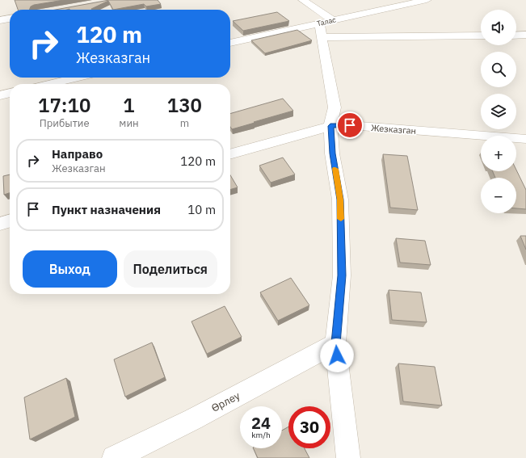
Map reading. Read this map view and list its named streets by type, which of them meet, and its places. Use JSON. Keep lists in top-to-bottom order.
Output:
{
  "streets": {
    "street": ["Талас", "Жезказган", "Өрлеу"]
  },
  "page": {
    "map_buttons": ["+", "−"],
    "turn": ["120 m", "Жезказган"],
    "eta": [
      "17:10",
      "Прибытие",
      "1",
      "мин",
      "130",
      "m"
    ],
    "list": [
      {
        "name": "Направо",
        "note": "Жезказган",
        "value": "120 m"
      },
      {
        "name": "Пункт назначения",
        "value": "10 m"
      }
    ],
    "buttons": ["Выход", "Поделиться"],
    "speed": "24 km/h",
    "limit": "30"
  }
}
